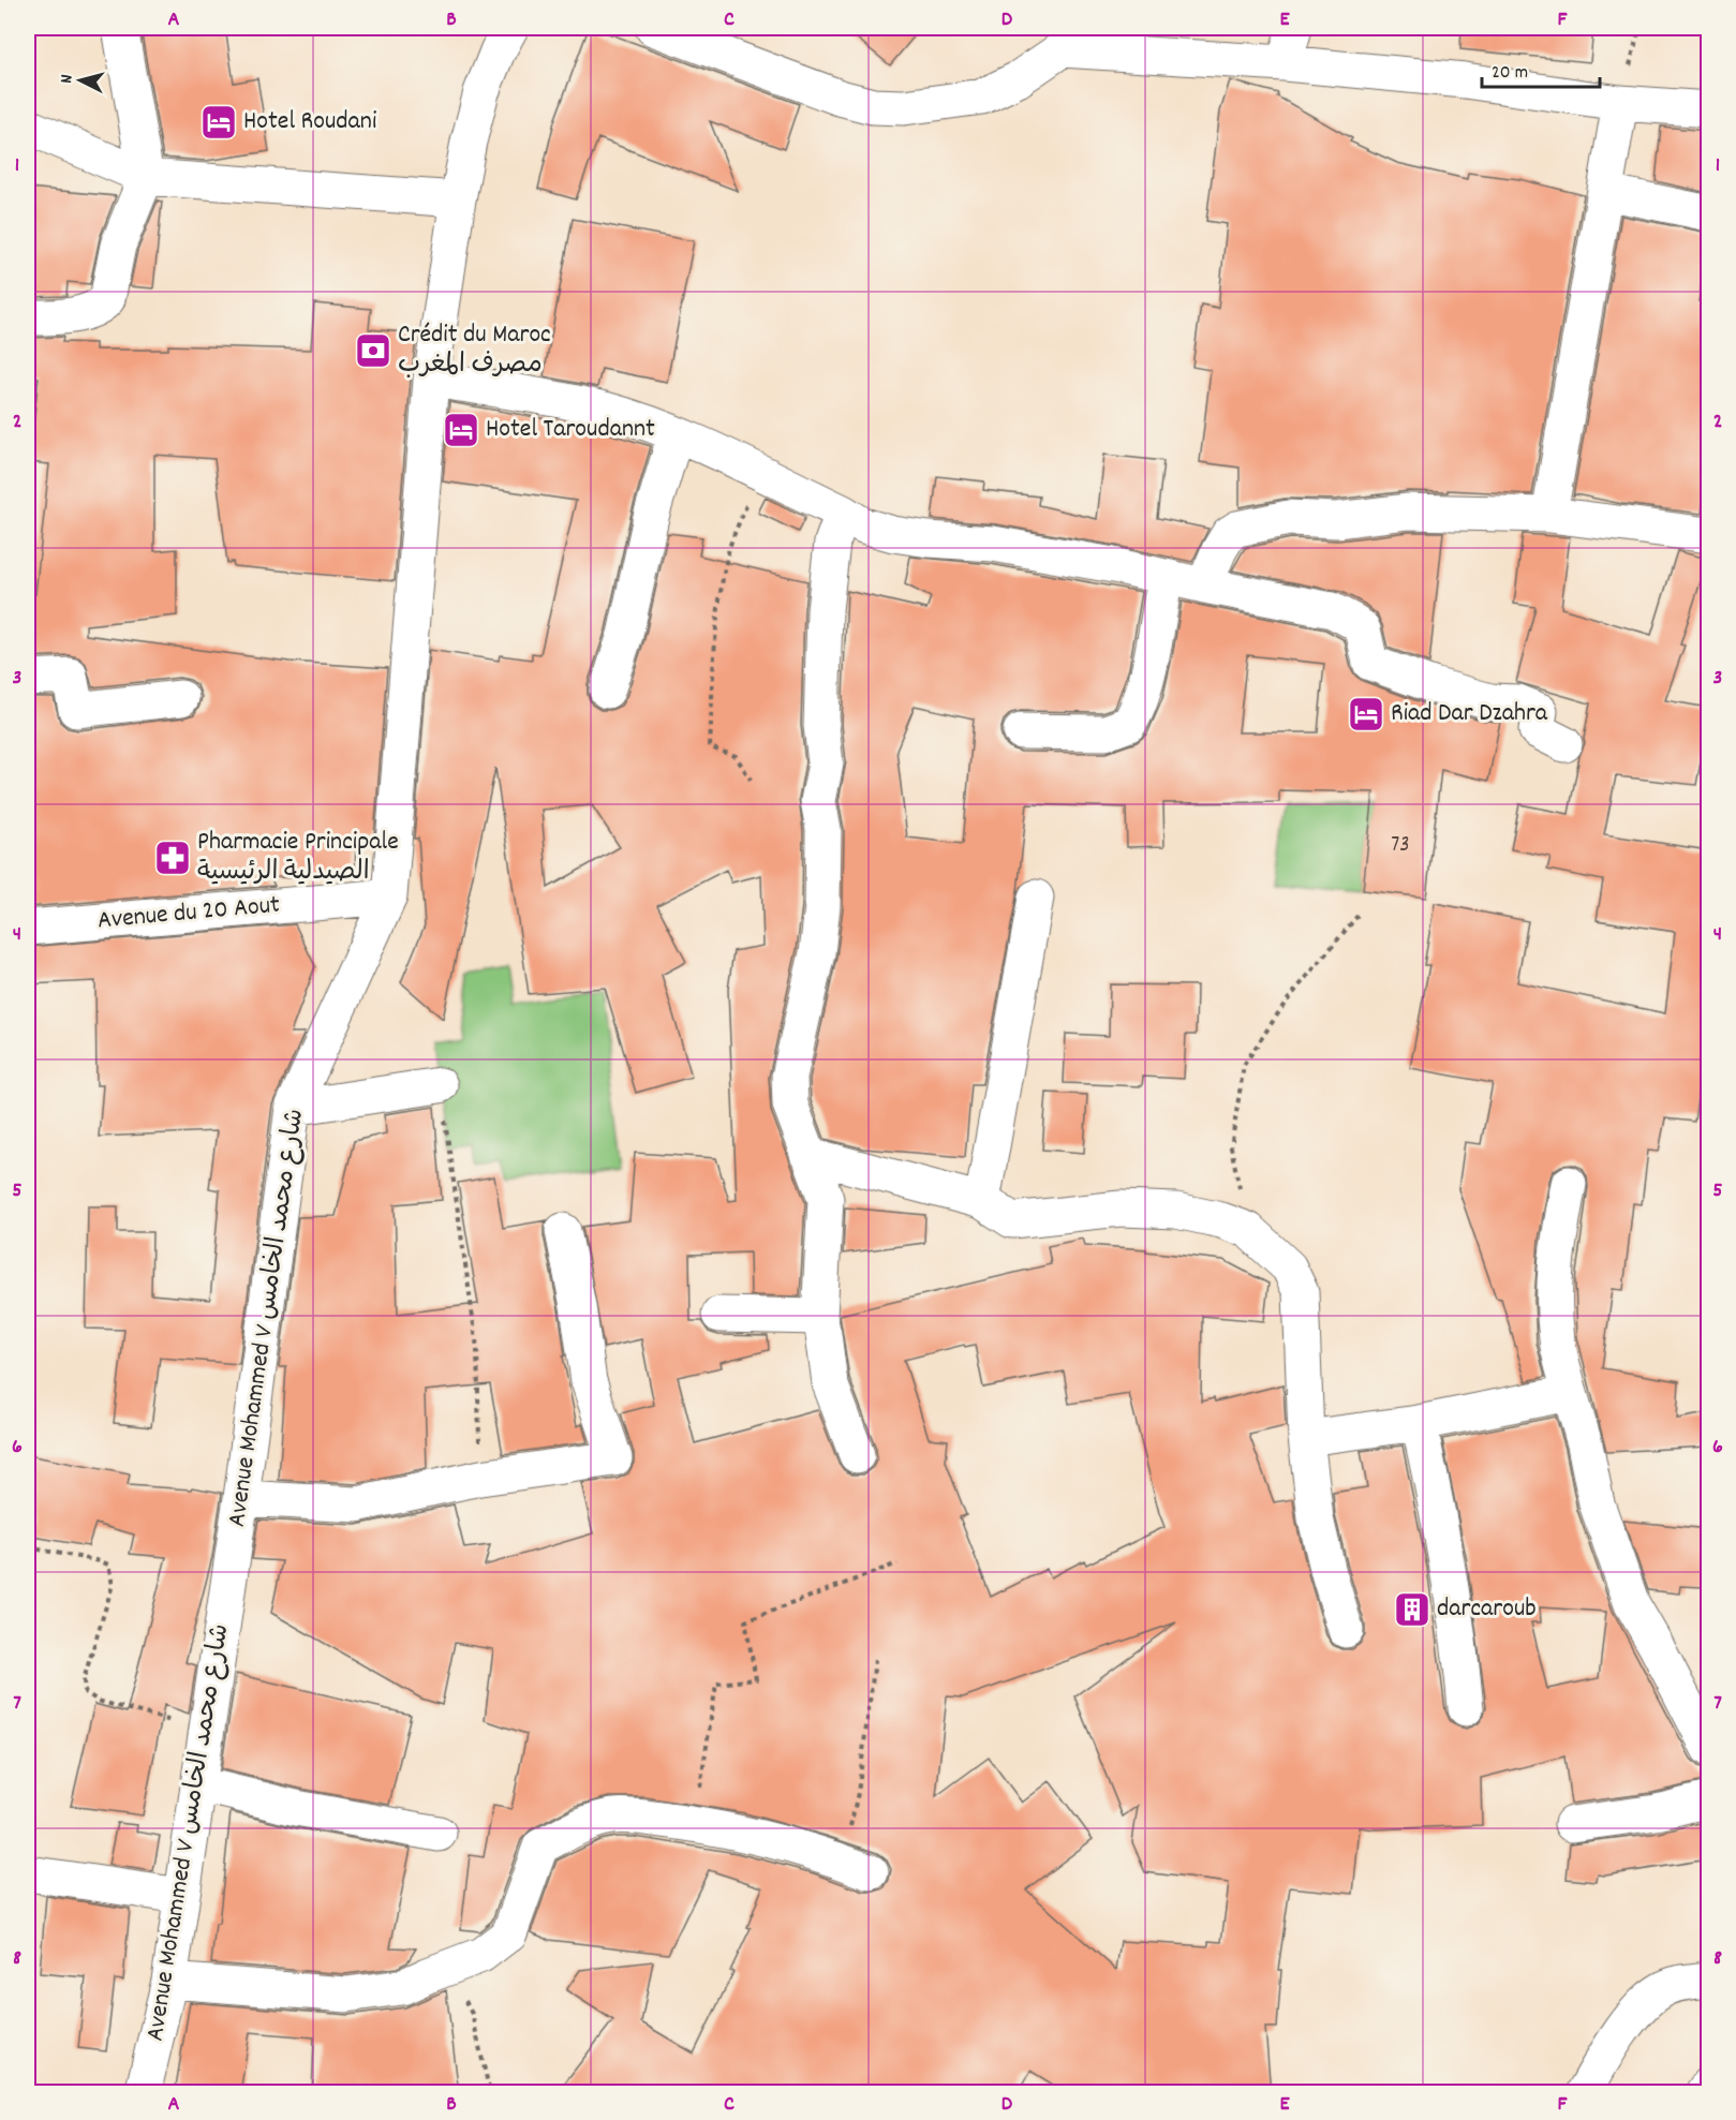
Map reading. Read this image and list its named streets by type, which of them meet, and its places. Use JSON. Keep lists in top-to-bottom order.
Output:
{
  "streets": {
    "street": ["Avenue du 20 Aout", "Avenue Mohammed V شارع محمد الخامس"]
  },
  "crossings": [
    ["Avenue du 20 Aout", "Avenue Mohammed V شارع محمد الخامس"]
  ],
  "places": {
    "hotel": ["Hotel Roudani", "Hotel Taroudannt", "Riad Dar Dzahra"],
    "bank": ["Crédit du Maroc مصرف المغرب"],
    "pharmacy": ["Pharmacie Principale الصيدلية الرئيسية"],
    "building": ["darcaroub"]
  },
  "house_numbers": ["73"],
  "scale_bar": "20 m",
  "north": "left",
  "grid": {
    "columns": [
      "A",
      "B",
      "C",
      "D",
      "E",
      "F"
    ],
    "rows": [
      "1",
      "2",
      "3",
      "4",
      "5",
      "6",
      "7",
      "8"
    ]
  }
}
